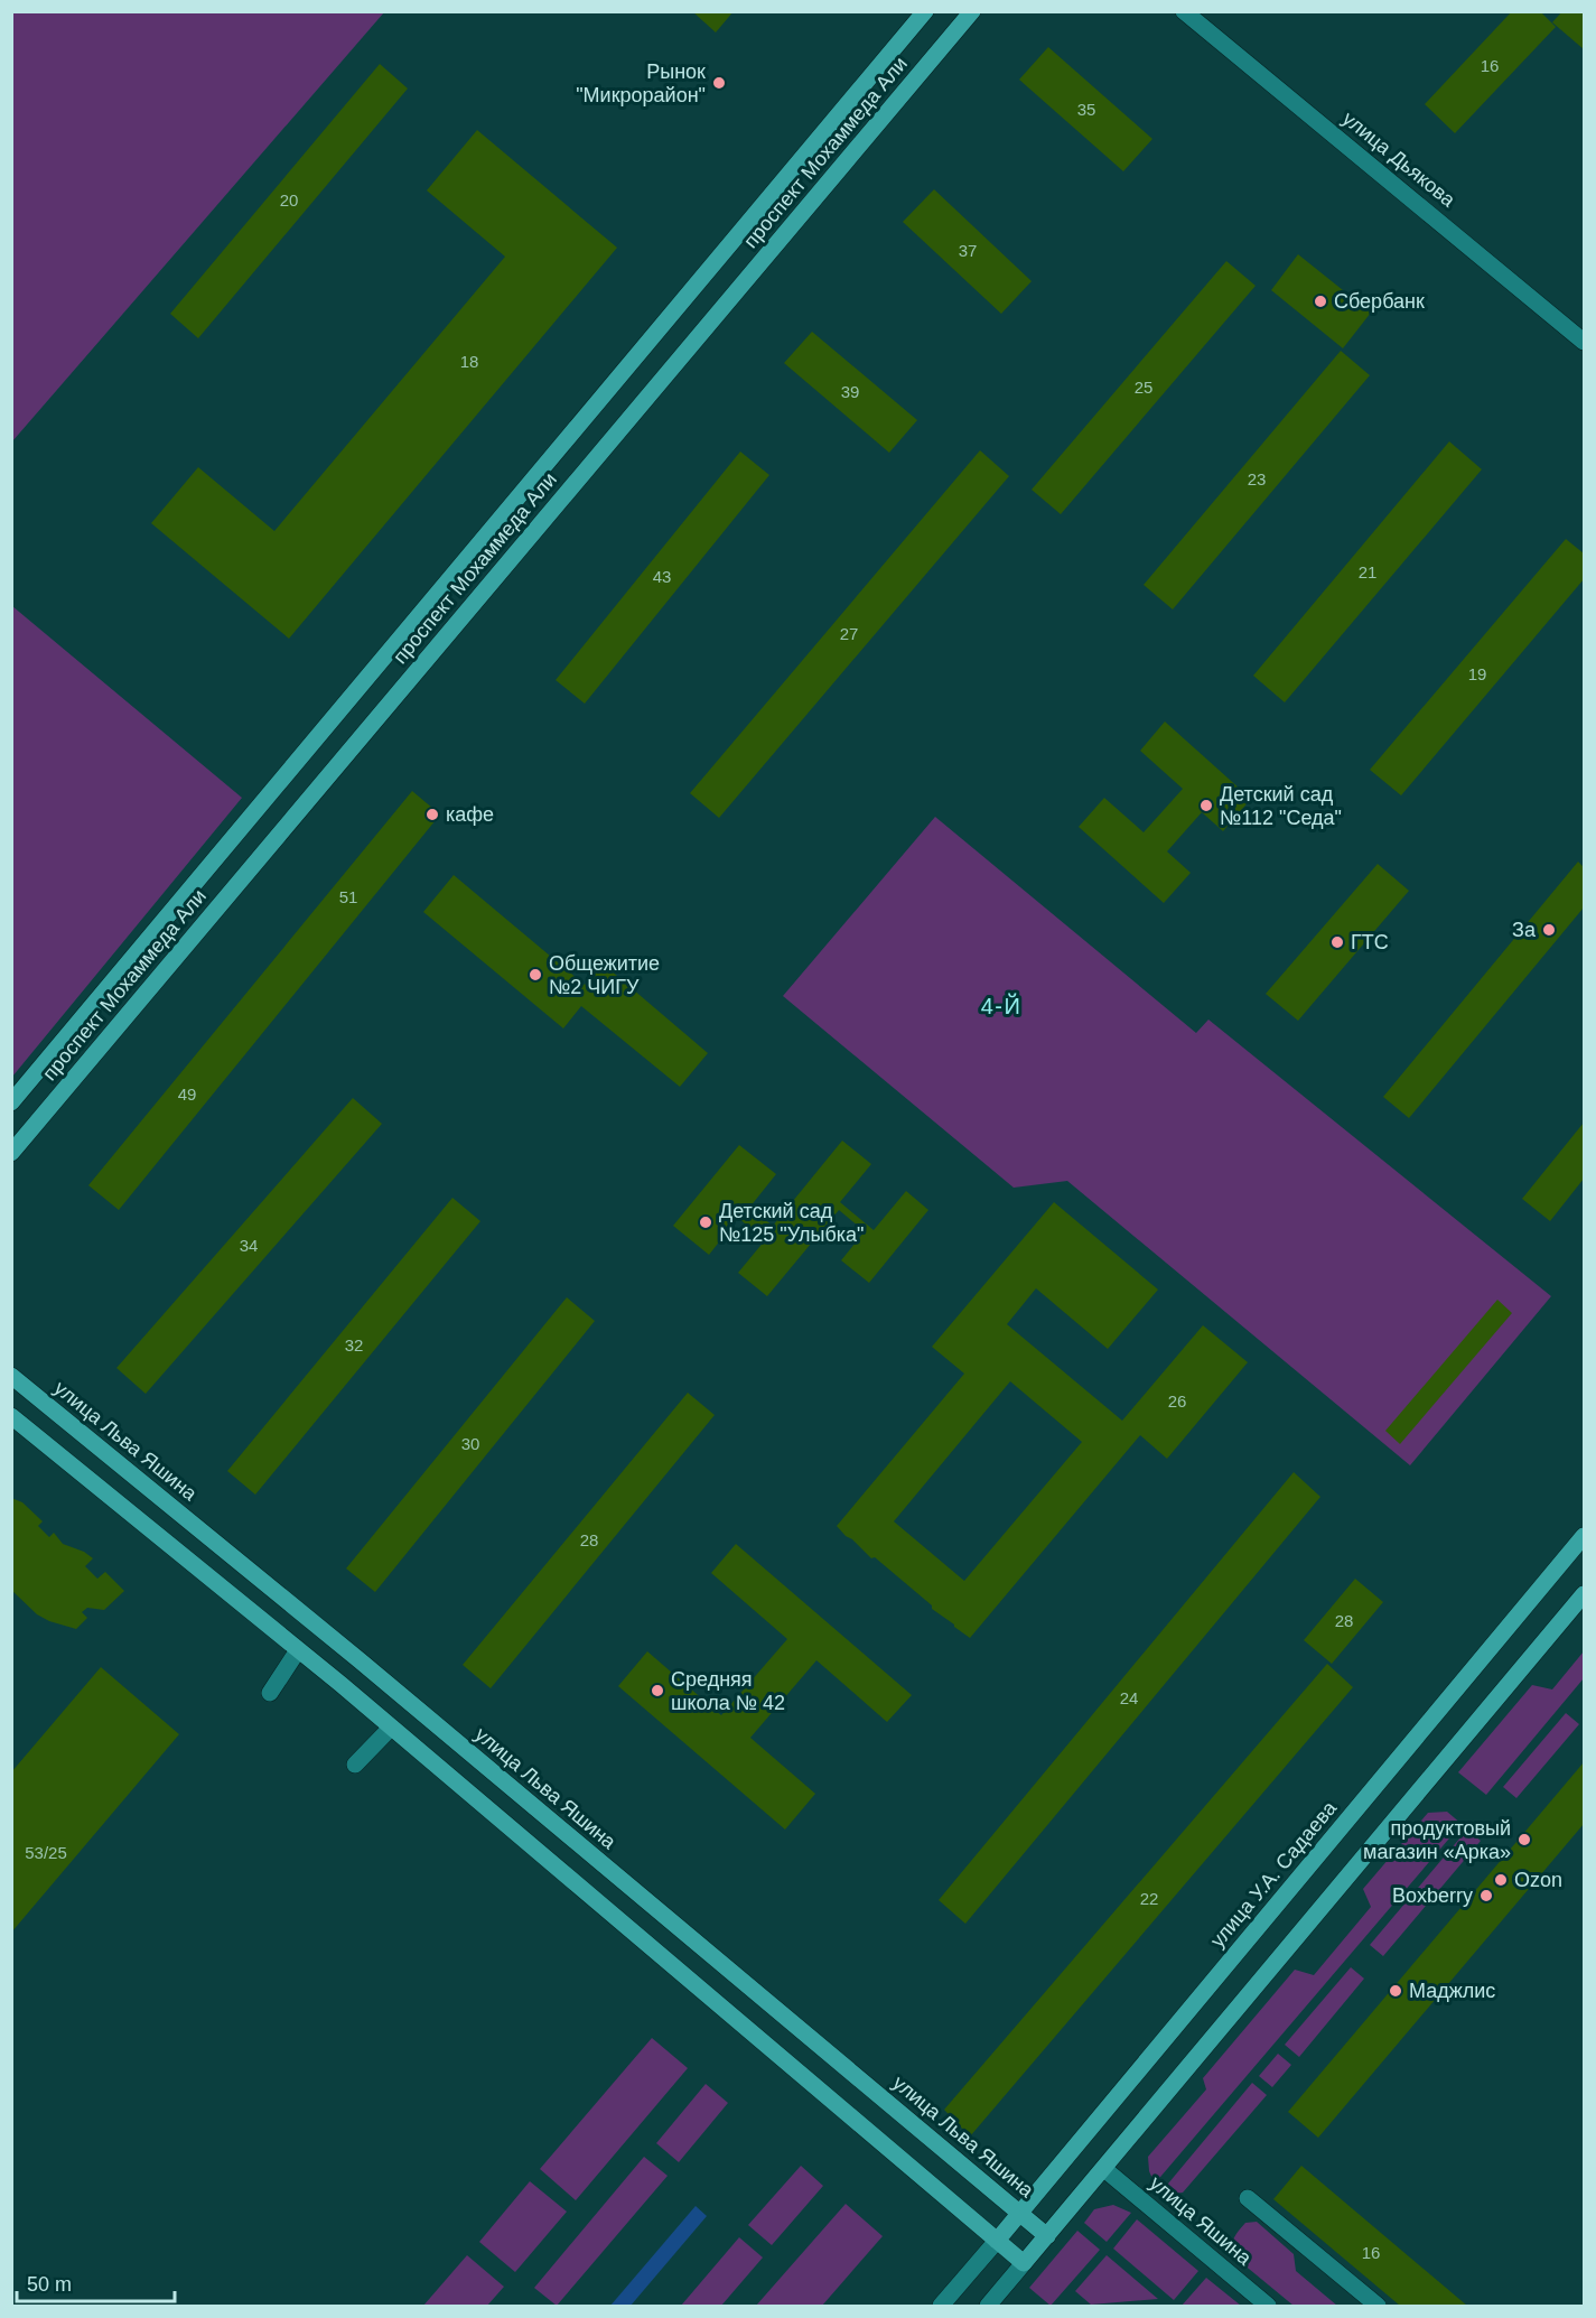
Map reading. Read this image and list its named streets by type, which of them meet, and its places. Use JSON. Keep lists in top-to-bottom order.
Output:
{
  "streets": {
    "main road": ["проспект Мохаммеда Али", "улица Льва Яшина", "улица У.А. Садаева"],
    "street": ["улица Дьякова", "улица Яшина"]
  },
  "crossings": [
    ["улица Льва Яшина", "улица У.А. Садаева"]
  ],
  "districts": ["4-Й"],
  "places": [
    "Рынок \"Микрорайон\"",
    "Сбербанк",
    "Детский сад №112 \"Седа\"",
    "кафе",
    "За",
    "ГТС",
    "Общежитие №2 ЧИГУ",
    "Детский сад №125 \"Улыбка\"",
    "Средняя школа № 42",
    "продуктовый магазин «Арка»",
    "Ozon",
    "Boxberry",
    "Маджлис"
  ],
  "house_numbers": [
    "16",
    "35",
    "20",
    "37",
    "18",
    "25",
    "39",
    "23",
    "21",
    "43",
    "27",
    "19",
    "51",
    "49",
    "34",
    "32",
    "26",
    "30",
    "28",
    "28",
    "24",
    "53/25",
    "22",
    "16"
  ],
  "scale_bar": "50 m"
}
